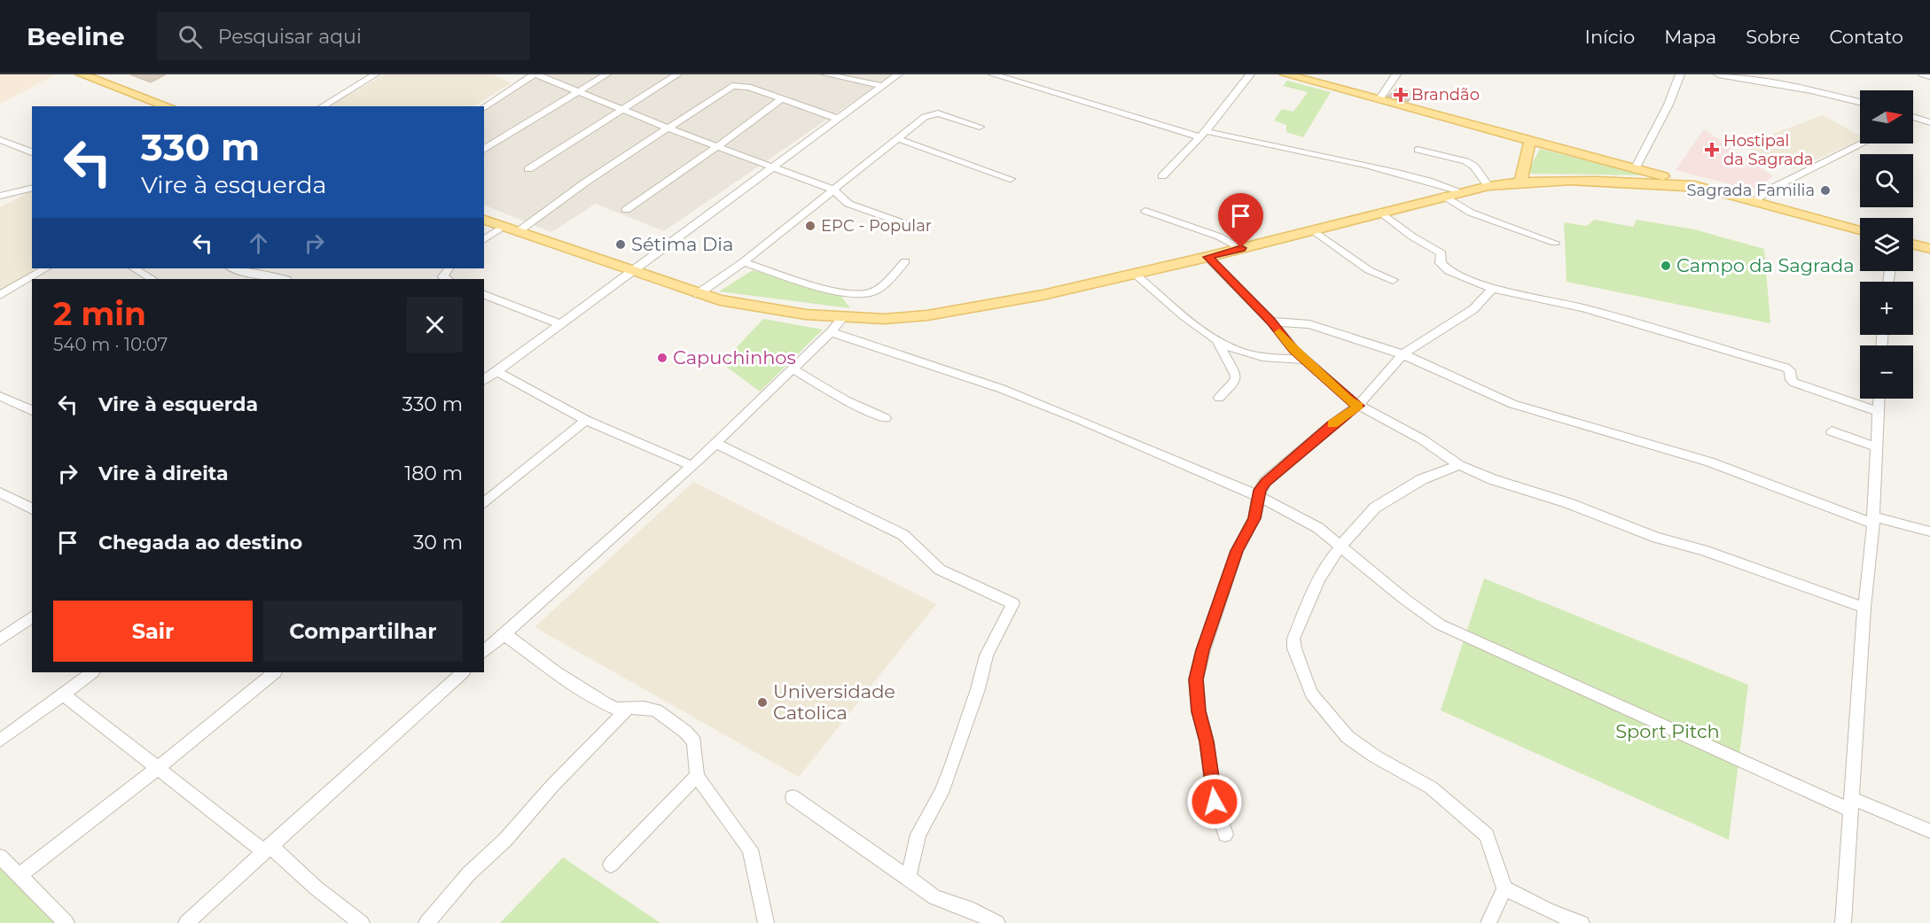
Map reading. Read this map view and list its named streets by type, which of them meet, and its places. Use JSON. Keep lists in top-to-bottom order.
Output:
{
  "parks": ["Sport Pitch"],
  "places": {
    "health": ["Brandão", "Hostipal da Sagrada"],
    "other": [
      "Sagrada Familia",
      "EPC - Popular",
      "Sétima Dia",
      "Campo da Sagrada",
      "Capuchinhos",
      "Universidade Catolica"
    ]
  },
  "north": "right",
  "page": {
    "header": "Beeline",
    "search": "Pesquisar aqui",
    "nav": [
      "Início",
      "Mapa",
      "Sobre",
      "Contato"
    ],
    "map_buttons": ["+", "−"],
    "turn": ["330 m", "Vire à esquerda"],
    "heading": ["2 min", "540 m · 10:07"],
    "list": [
      {
        "name": "Vire à esquerda",
        "value": "330 m"
      },
      {
        "name": "Vire à direita",
        "value": "180 m"
      },
      {
        "name": "Chegada ao destino",
        "value": "30 m"
      }
    ],
    "buttons": ["Sair", "Compartilhar"]
  }
}
